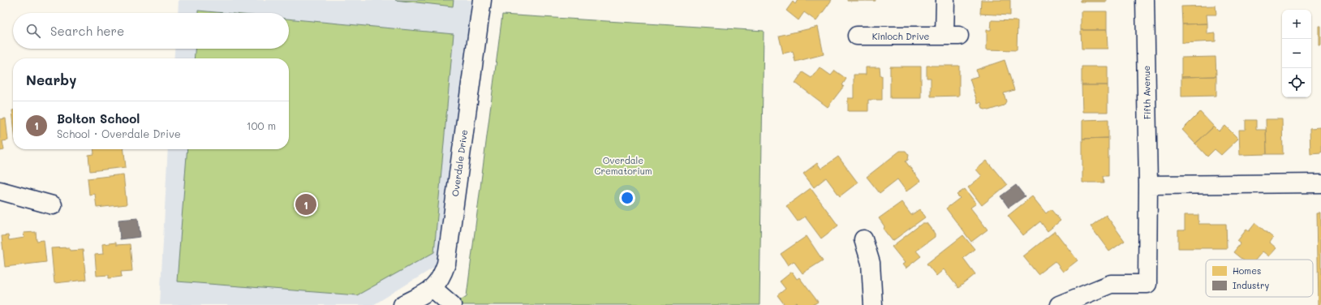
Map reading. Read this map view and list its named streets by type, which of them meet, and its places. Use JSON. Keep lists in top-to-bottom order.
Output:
{
  "streets": {
    "street": ["Kinloch Drive", "Fifth Avenue", "Overdale Drive"]
  },
  "parks": ["Overdale Crematorium"],
  "legend": ["Homes", "Industry"],
  "page": {
    "map_buttons": ["+", "−"],
    "search": "Search here",
    "heading": "Nearby",
    "list": [
      {
        "mark": "1",
        "name": "Bolton School",
        "note": "School · Overdale Drive",
        "value": "100 m"
      }
    ],
    "pins": "1"
  }
}
